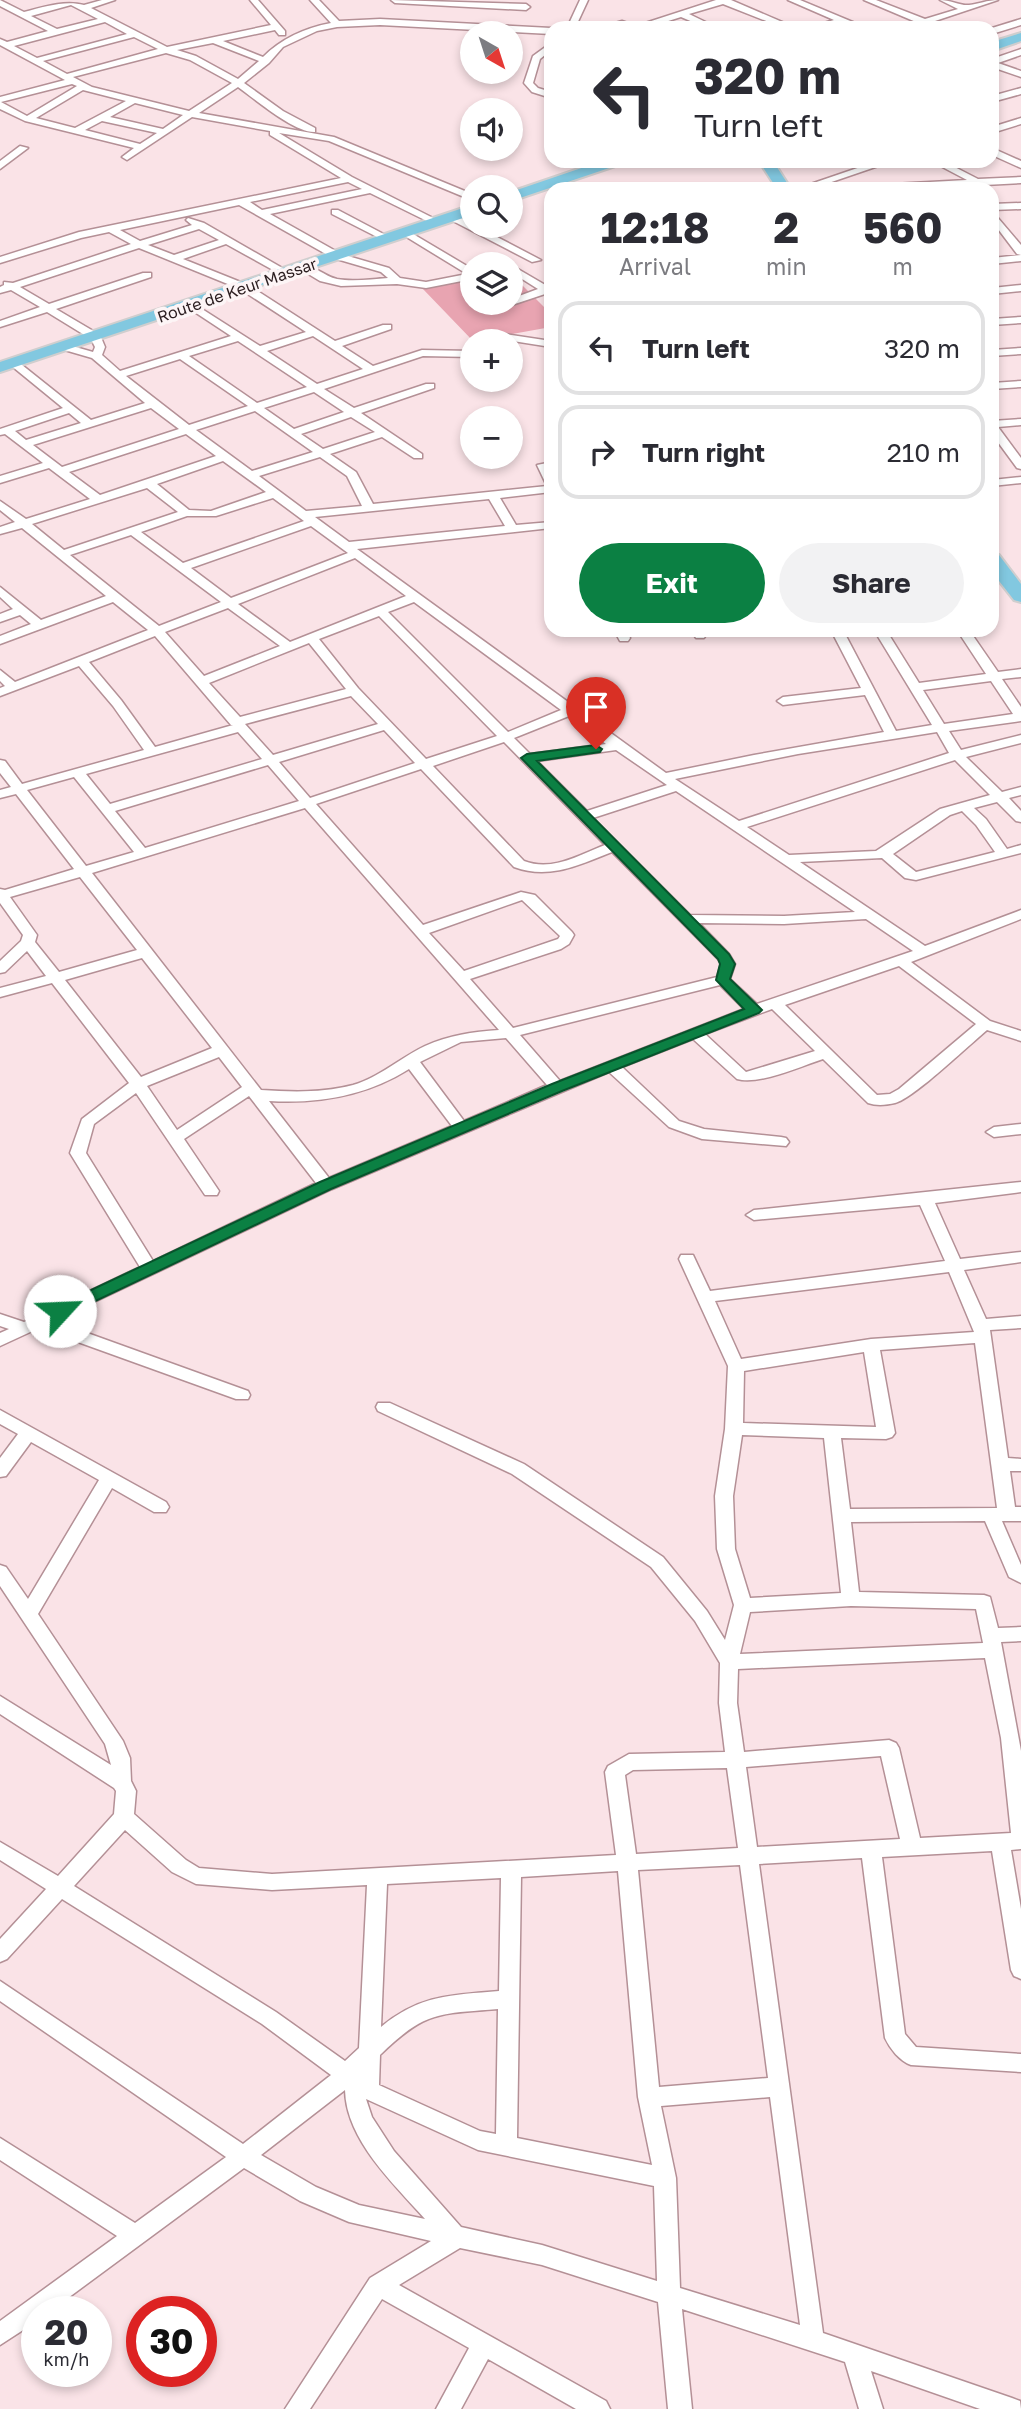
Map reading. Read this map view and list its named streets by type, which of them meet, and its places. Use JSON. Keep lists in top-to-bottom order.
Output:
{
  "streets": {
    "main road": ["Route de Keur Massar"]
  },
  "north": "bottom right",
  "page": {
    "map_buttons": ["+", "−"],
    "turn": ["320 m", "Turn left"],
    "eta": [
      "12:18",
      "Arrival",
      "2",
      "min",
      "560",
      "m"
    ],
    "list": [
      {
        "name": "Turn left",
        "value": "320 m"
      },
      {
        "name": "Turn right",
        "value": "210 m"
      }
    ],
    "buttons": ["Exit", "Share"],
    "speed": "20 km/h",
    "limit": "30"
  }
}
